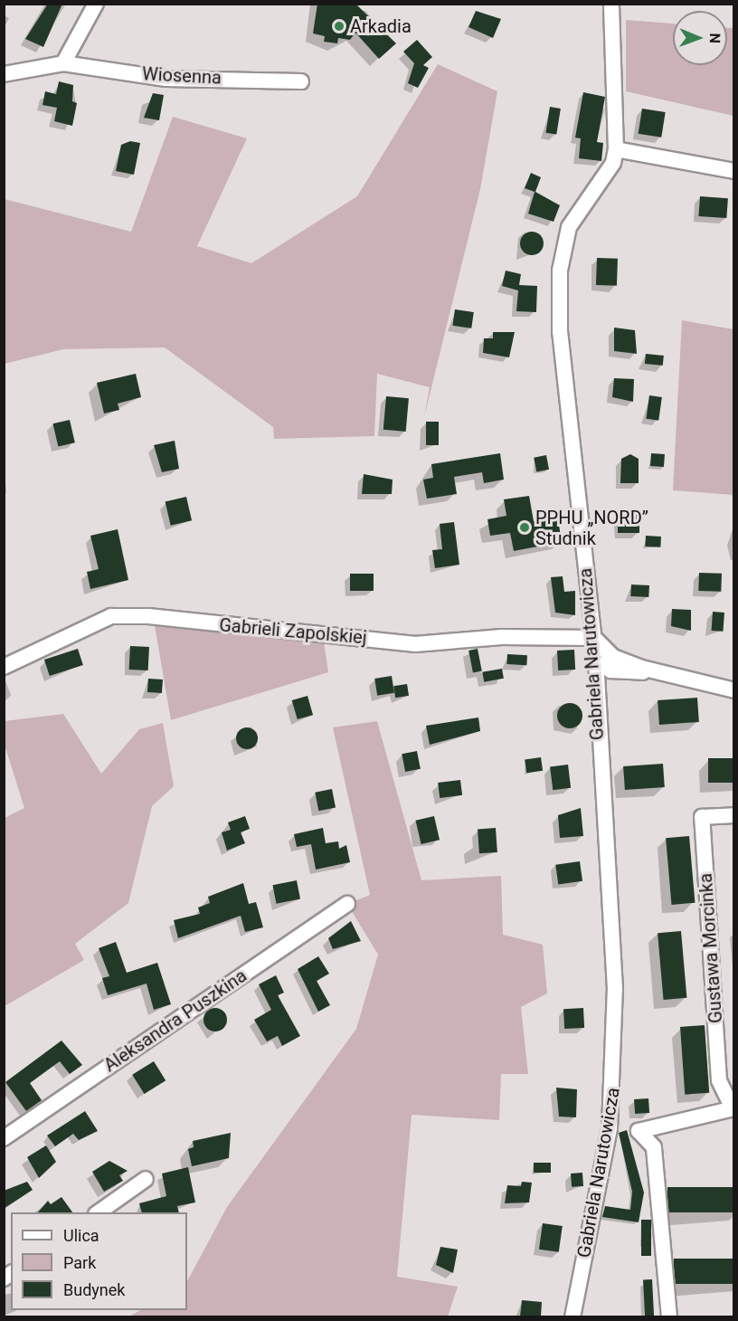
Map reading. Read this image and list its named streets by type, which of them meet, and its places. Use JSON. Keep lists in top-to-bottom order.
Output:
{
  "streets": {
    "street": [
      "Wiosenna",
      "Gabrieli Zapolskiej",
      "Gabriela Narutowicza",
      "Gustawa Morcinka",
      "Aleksandra Puszkina"
    ]
  },
  "crossings": [
    ["Gabrieli Zapolskiej", "Gabriela Narutowicza"]
  ],
  "places": ["Arkadia", "PPHU „NORD” Studnik"],
  "legend": ["Ulica", "Park", "Budynek"],
  "north": "right"
}
